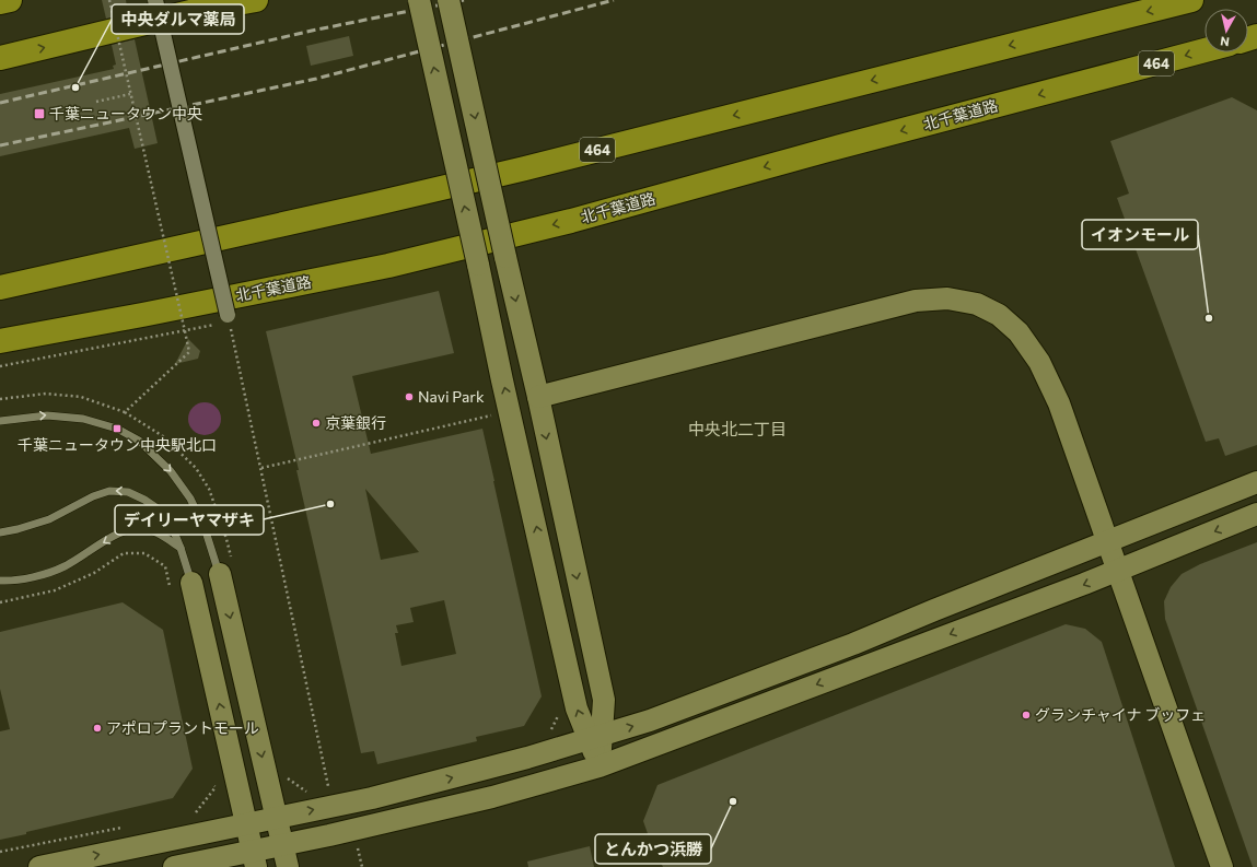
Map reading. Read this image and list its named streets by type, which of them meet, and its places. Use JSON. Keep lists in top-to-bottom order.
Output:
{
  "streets": {
    "highway": ["464", "北千葉道路"]
  },
  "districts": ["中央北二丁目"],
  "places": {
    "other": [
      "中央ダルマ薬局",
      "イオンモール",
      "Navi Park",
      "京葉銀行",
      "デイリーヤマザキ",
      "グランチャイナ ブッフェ",
      "アポロプラントモール",
      "とんかつ浜勝"
    ],
    "transit": ["千葉ニュータウン中央", "千葉ニュータウン中央駅北口"]
  },
  "north": "bottom"
}
